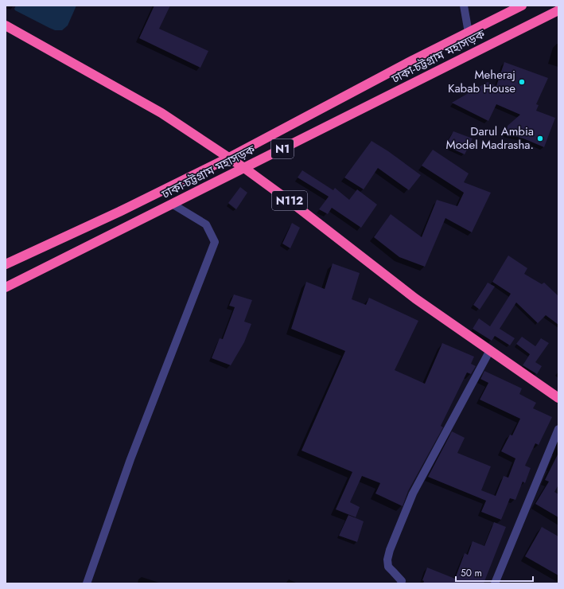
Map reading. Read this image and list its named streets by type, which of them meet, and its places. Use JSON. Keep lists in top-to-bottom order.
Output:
{
  "streets": {
    "highway": ["ঢাকা-চট্টগ্রাম মহাসড়ক", "N1", "N112"]
  },
  "crossings": [
    ["ঢাকা-চট্টগ্রাম মহাসড়ক", "N112"]
  ],
  "places": ["Meheraj Kabab House", "Darul Ambia Model Madrasha."],
  "scale_bar": "50 m"
}
